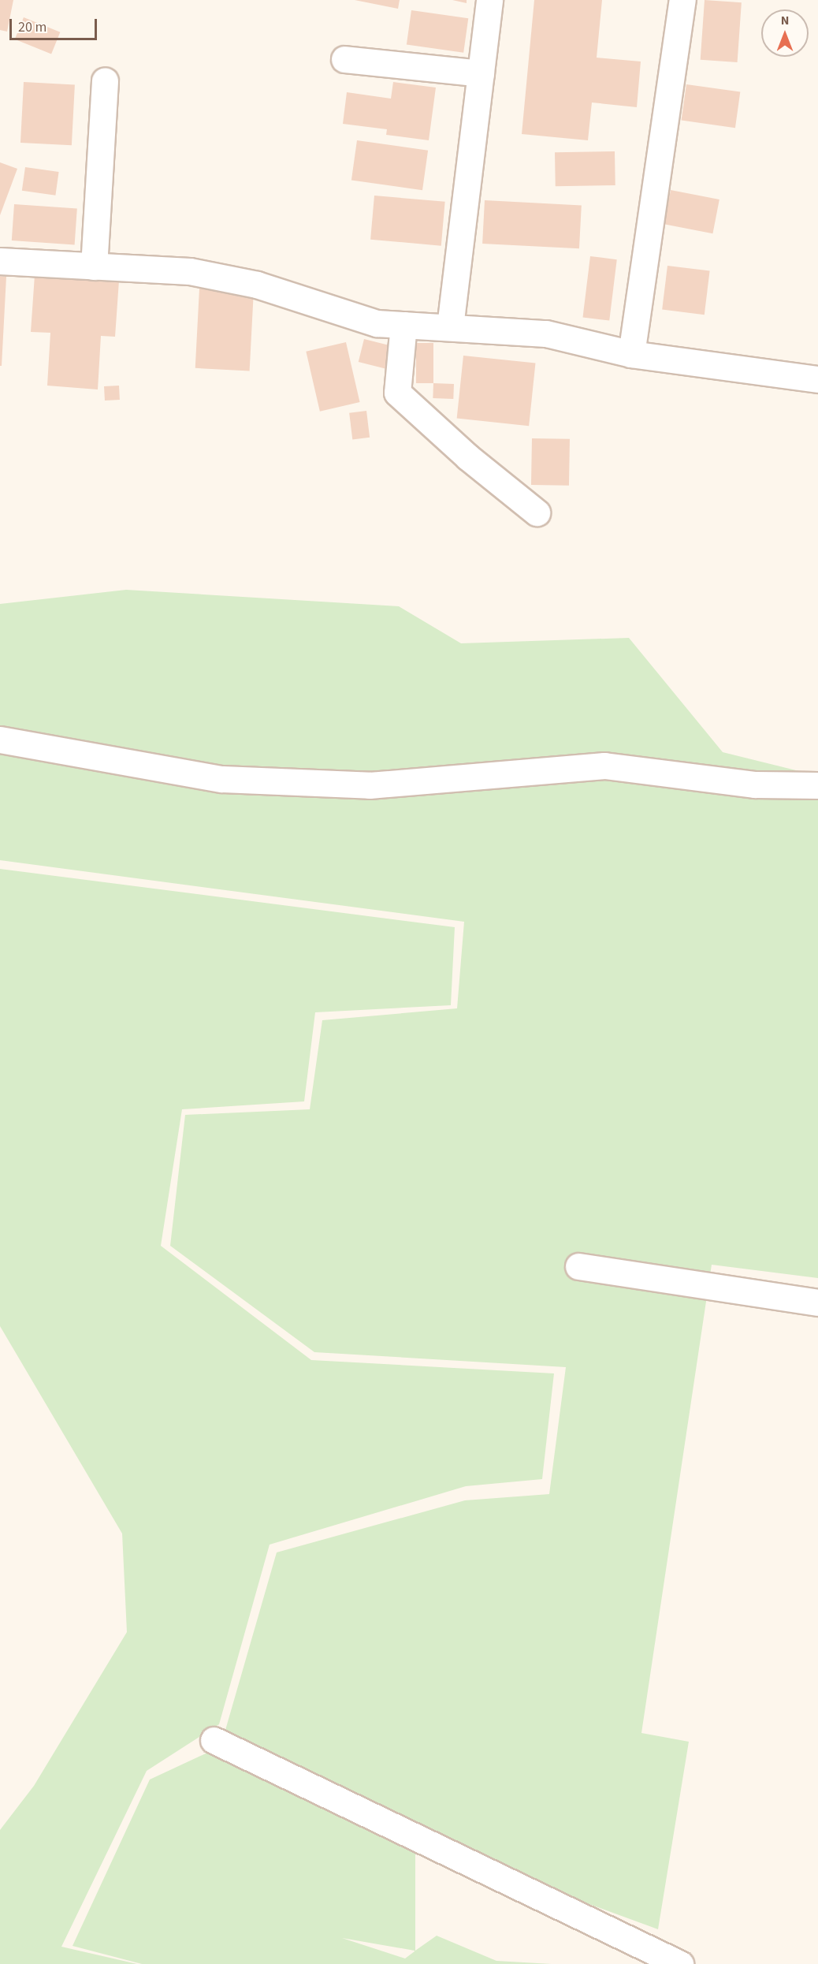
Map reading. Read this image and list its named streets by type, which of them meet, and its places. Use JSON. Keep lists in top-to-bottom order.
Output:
{
  "scale_bar": "20 m",
  "north": "top"
}
